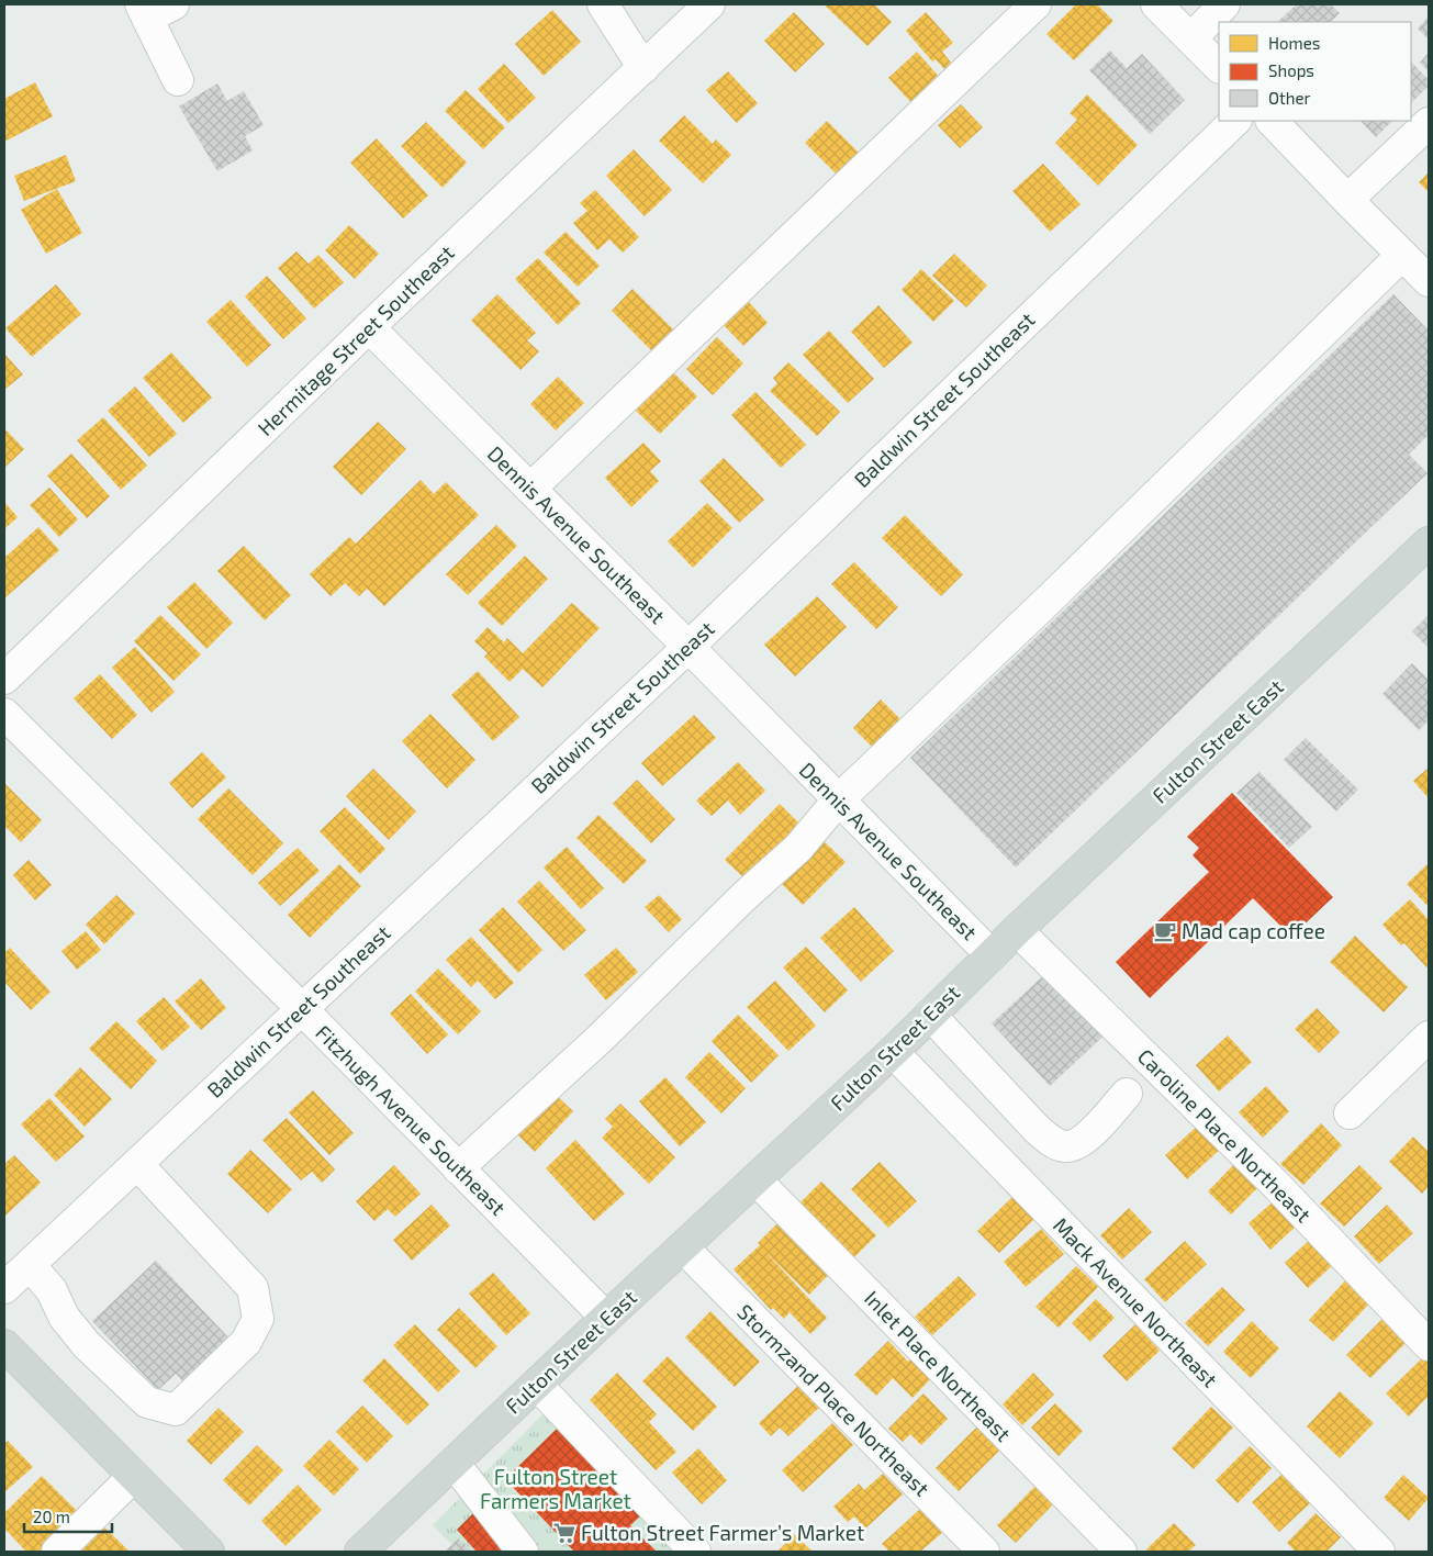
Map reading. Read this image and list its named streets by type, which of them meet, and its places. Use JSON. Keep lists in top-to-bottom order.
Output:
{
  "streets": {
    "main road": ["Fulton Street East"],
    "street": [
      "Hermitage Street Southeast",
      "Baldwin Street Southeast",
      "Dennis Avenue Southeast",
      "Fitzhugh Avenue Southeast",
      "Caroline Place Northeast",
      "Mack Avenue Northeast",
      "Inlet Place Northeast",
      "Stormzand Place Northeast"
    ]
  },
  "crossings": [
    ["Hermitage Street Southeast", "Dennis Avenue Southeast"],
    ["Baldwin Street Southeast", "Dennis Avenue Southeast"],
    ["Baldwin Street Southeast", "Fitzhugh Avenue Southeast"],
    ["Dennis Avenue Southeast", "Fulton Street East"],
    ["Fulton Street East", "Fitzhugh Avenue Southeast"],
    ["Fulton Street East", "Caroline Place Northeast"],
    ["Fulton Street East", "Mack Avenue Northeast"],
    ["Fulton Street East", "Inlet Place Northeast"],
    ["Fulton Street East", "Stormzand Place Northeast"]
  ],
  "parks": ["Fulton Street Farmers Market"],
  "places": {
    "cafe": ["Mad cap coffee"],
    "supermarket": ["Fulton Street Farmer’s Market"]
  },
  "legend": ["Homes", "Shops", "Other"],
  "scale_bar": "20 m"
}
